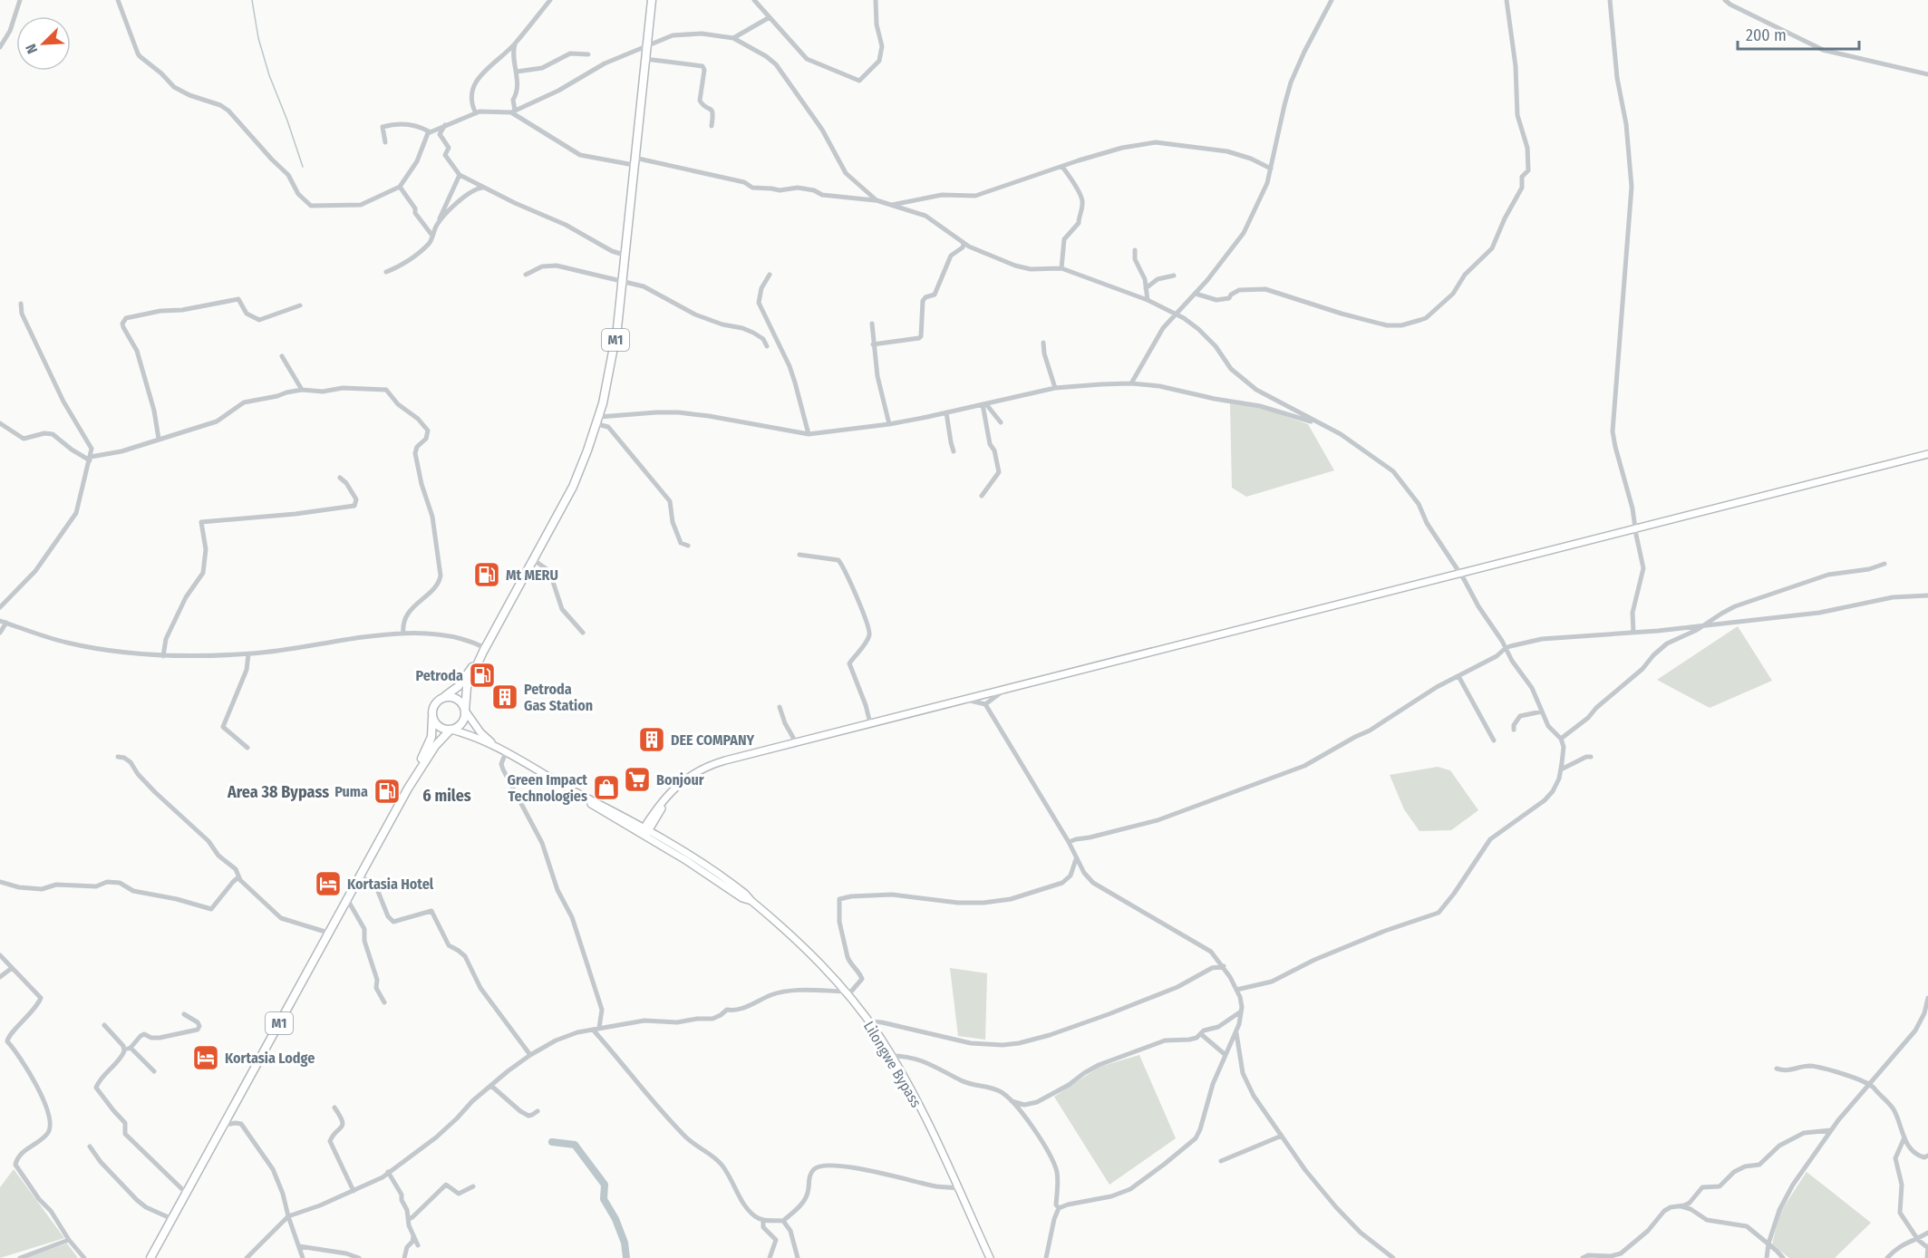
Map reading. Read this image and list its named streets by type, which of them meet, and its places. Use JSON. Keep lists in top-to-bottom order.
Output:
{
  "streets": {
    "highway": ["M1"],
    "main road": ["Lilongwe Bypass"]
  },
  "crossings": [
    ["M1", "Lilongwe Bypass"]
  ],
  "districts": ["Area 38 Bypass", "6 miles"],
  "places": {
    "fuel station": ["Mt MERU", "Petroda", "Puma"],
    "building": ["Petroda Gas Station", "DEE COMPANY"],
    "supermarket": ["Bonjour"],
    "shop": ["Green Impact Technologies"],
    "hotel": ["Kortasia Hotel", "Kortasia Lodge"]
  },
  "scale_bar": "200 m",
  "north": "bottom left"
}
